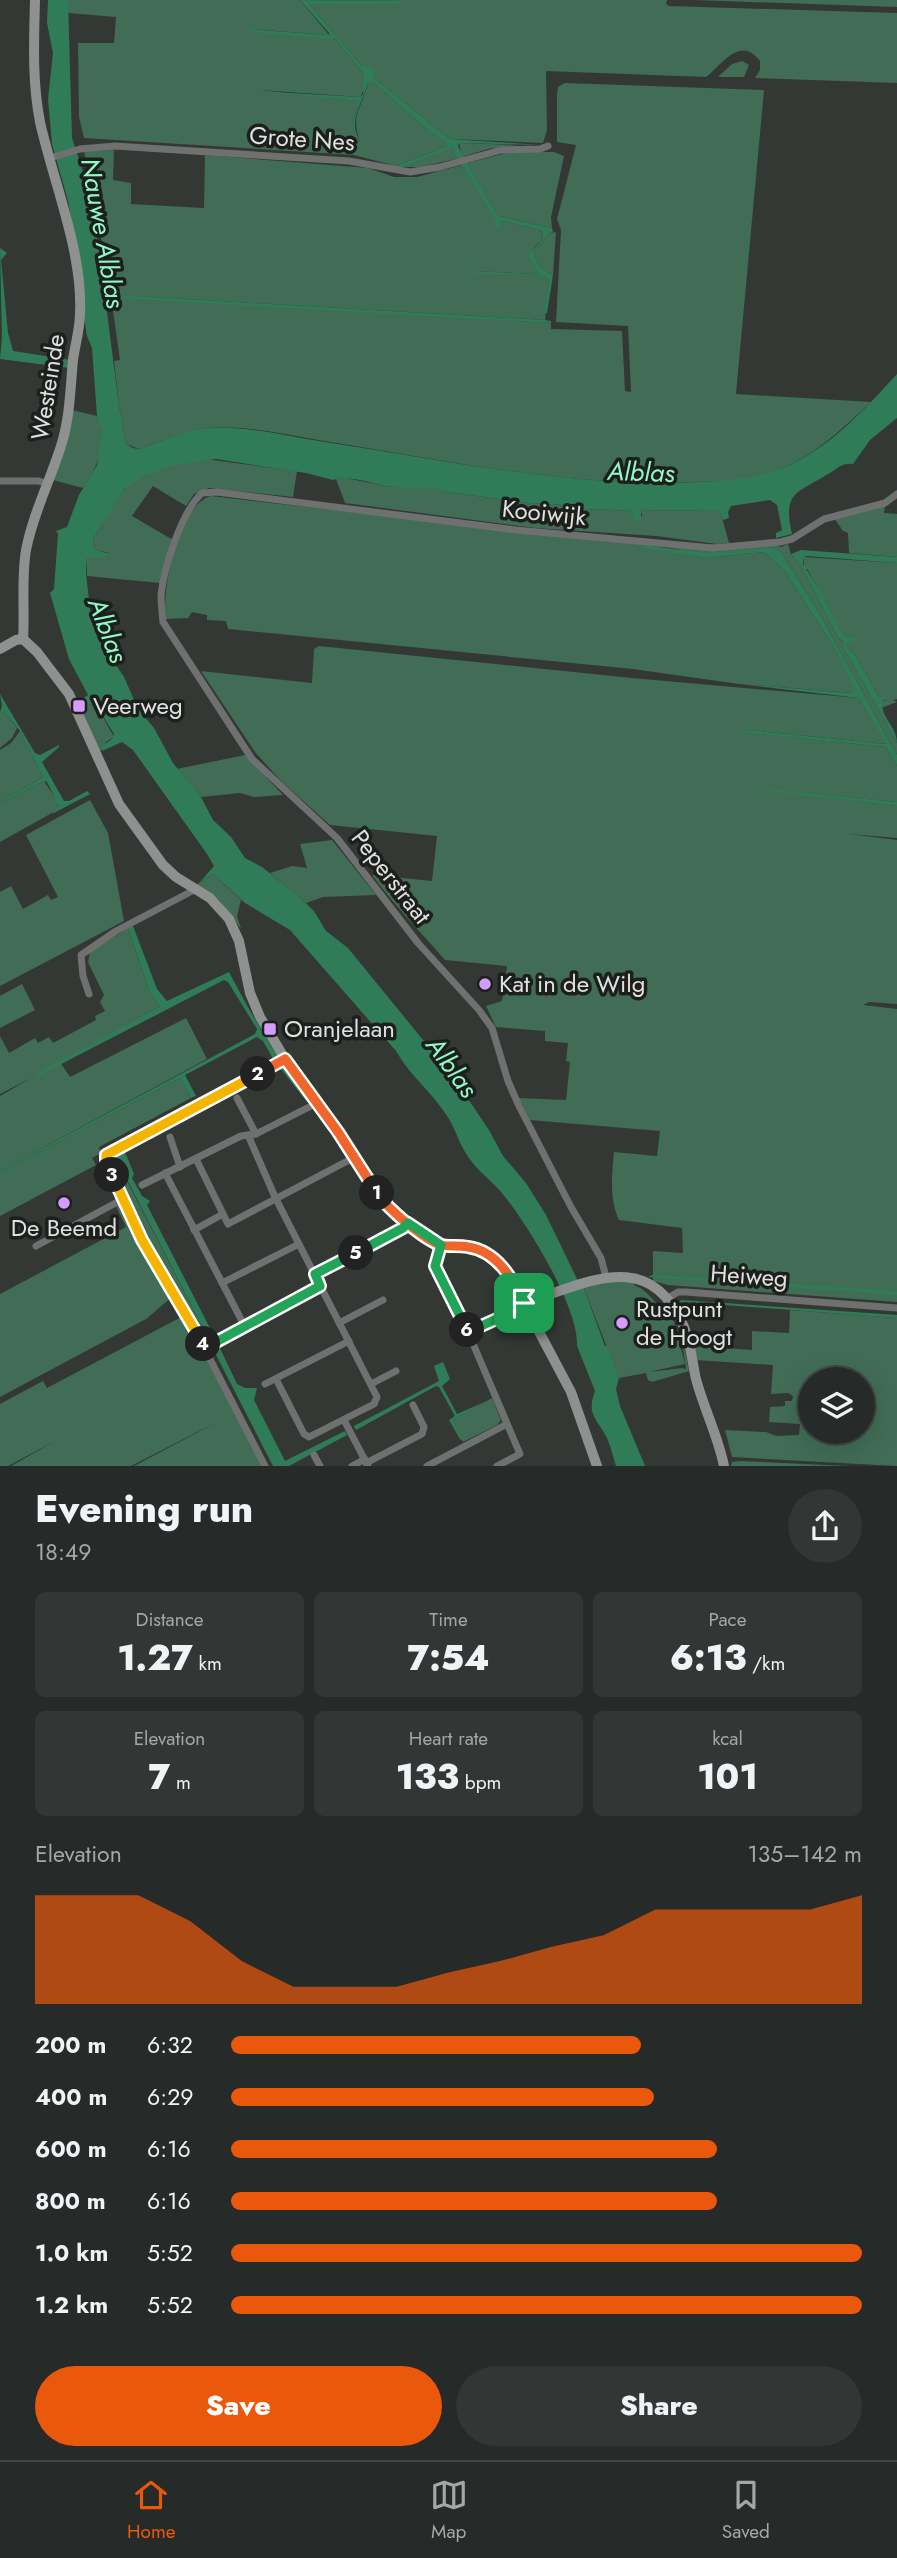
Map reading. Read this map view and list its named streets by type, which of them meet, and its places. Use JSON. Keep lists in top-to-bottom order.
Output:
{
  "streets": {
    "street": [
      "Grote Nes",
      "Westeinde",
      "Kooiwijk",
      "Peperstraat",
      "Heiweg"
    ]
  },
  "crossings": [
    ["Grote Nes", "Westeinde"],
    ["Kooiwijk", "Peperstraat"]
  ],
  "water": ["Nauwe Alblas", "Alblas"],
  "places": {
    "transit": ["Veerweg", "Oranjelaan"],
    "other": ["Kat in de Wilg", "De Beemd", "Rustpunt de Hoogt"]
  },
  "page": {
    "pins": [
      "2",
      "3",
      "1",
      "5",
      "6",
      "4"
    ],
    "heading": ["Evening run", "18:49"],
    "stats": [
      ["Distance", "1.27 km"],
      ["Time", "7:54"],
      ["Pace", "6:13 /km"],
      ["Elevation", "7 m"],
      ["Heart rate", "133 bpm"],
      ["kcal", "101"]
    ],
    "chart": ["Elevation", "135–142 m"],
    "list": [
      {
        "name": "200 m",
        "note": "6:32"
      },
      {
        "name": "400 m",
        "note": "6:29"
      },
      {
        "name": "600 m",
        "note": "6:16"
      },
      {
        "name": "800 m",
        "note": "6:16"
      },
      {
        "name": "1.0 km",
        "note": "5:52"
      },
      {
        "name": "1.2 km",
        "note": "5:52"
      }
    ],
    "buttons": ["Save", "Share"],
    "tabs": ["Home", "Map", "Saved"]
  }
}
